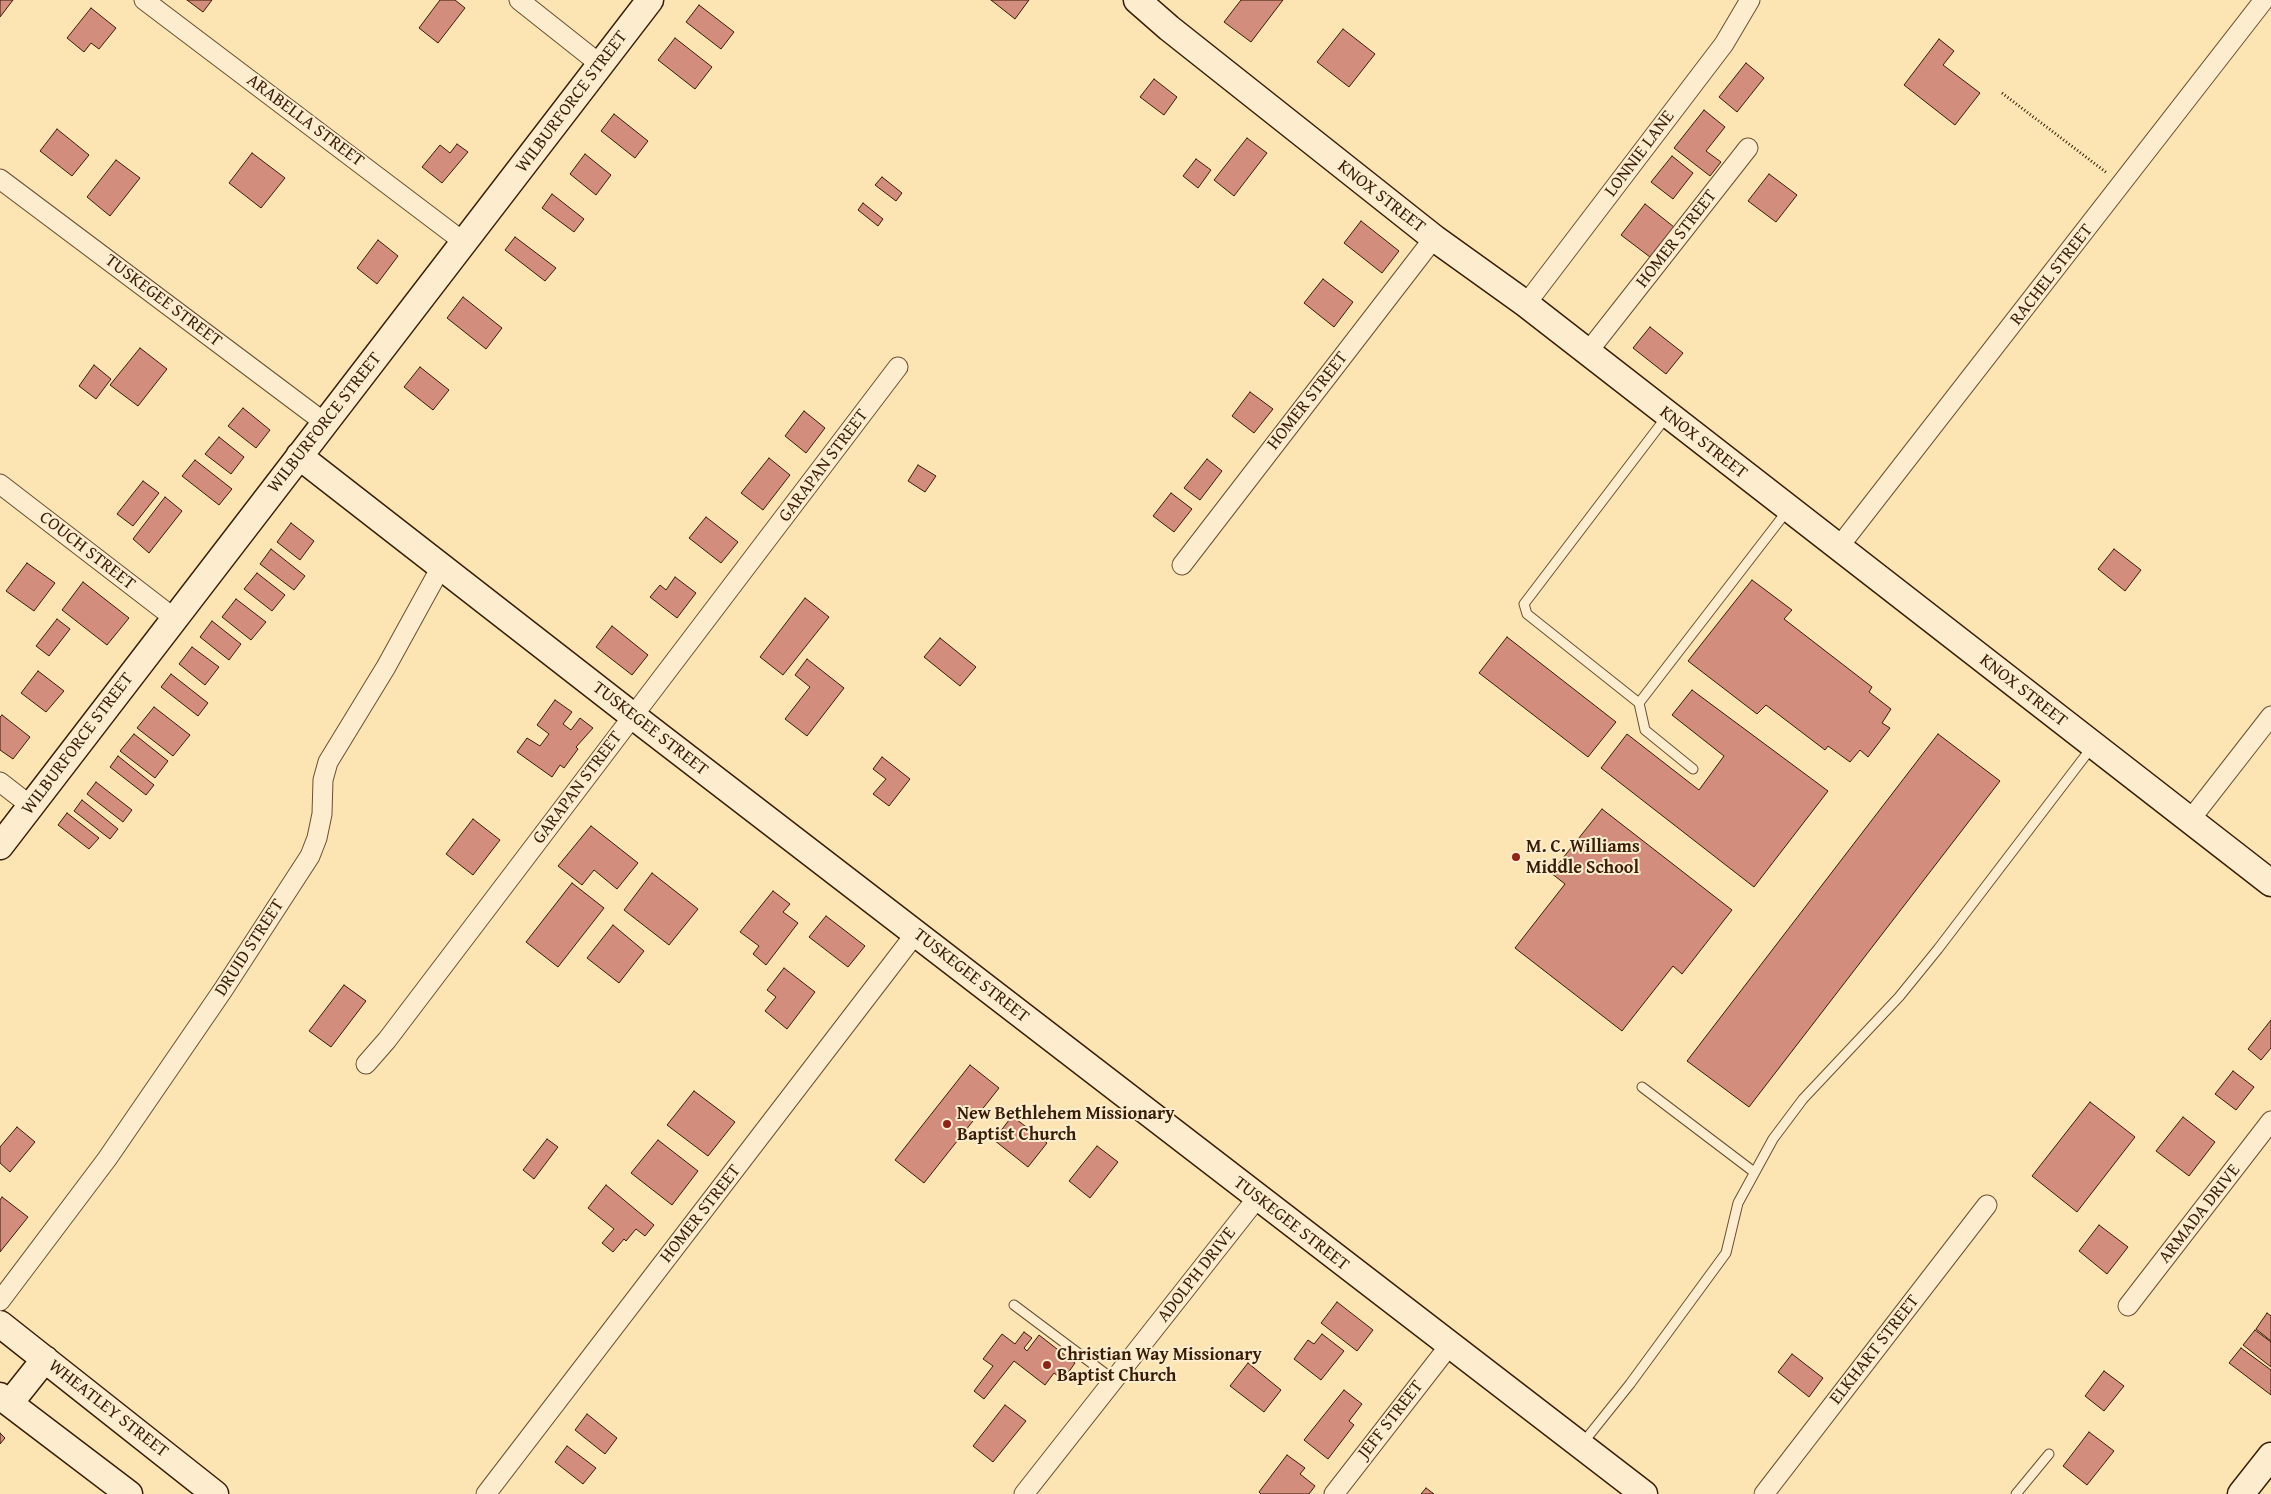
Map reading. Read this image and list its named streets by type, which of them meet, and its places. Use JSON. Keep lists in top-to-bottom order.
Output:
{
  "streets": {
    "street": [
      "WILBURFORCE STREET",
      "ARABELLA STREET",
      "LONNIE LANE",
      "KNOX STREET",
      "HOMER STREET",
      "RACHEL STREET",
      "TUSKEGEE STREET",
      "GARAPAN STREET",
      "COUCH STREET",
      "DRUID STREET",
      "ARMADA DRIVE",
      "ADOLPH DRIVE",
      "ELKHART STREET",
      "WHEATLEY STREET",
      "JEFF STREET"
    ]
  },
  "crossings": [
    ["WILBURFORCE STREET", "ARABELLA STREET"],
    ["WILBURFORCE STREET", "TUSKEGEE STREET"],
    ["WILBURFORCE STREET", "COUCH STREET"],
    ["LONNIE LANE", "KNOX STREET"],
    ["KNOX STREET", "HOMER STREET"],
    ["KNOX STREET", "RACHEL STREET"],
    ["HOMER STREET", "TUSKEGEE STREET"],
    ["TUSKEGEE STREET", "GARAPAN STREET"],
    ["TUSKEGEE STREET", "DRUID STREET"],
    ["TUSKEGEE STREET", "ADOLPH DRIVE"],
    ["TUSKEGEE STREET", "JEFF STREET"]
  ],
  "places": ["M. C. Williams Middle School", "New Bethlehem Missionary Baptist Church", "Christian Way Missionary Baptist Church"]
}
